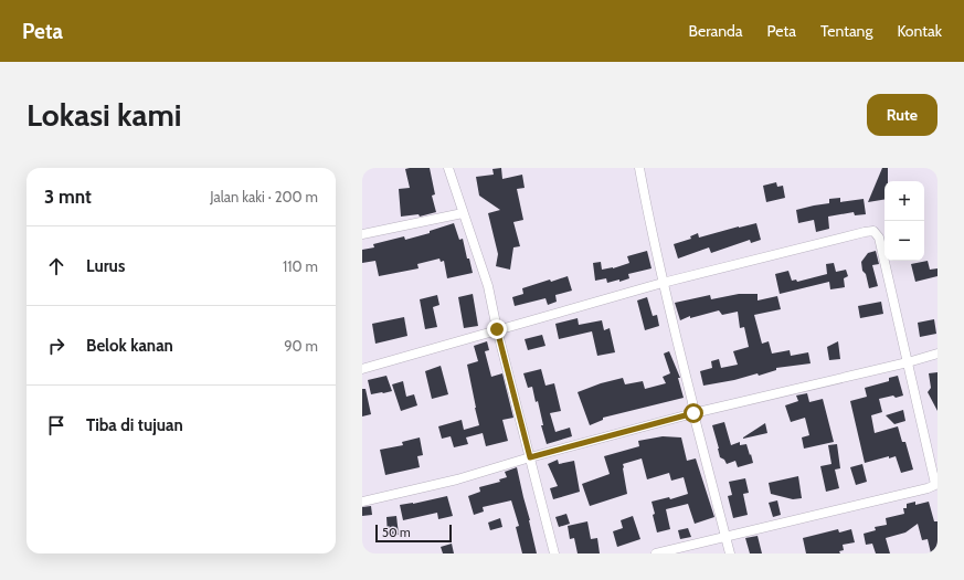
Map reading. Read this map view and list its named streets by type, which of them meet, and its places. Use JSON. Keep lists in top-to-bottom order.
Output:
{
  "scale_bar": "50 m",
  "page": {
    "header": "Peta",
    "nav": [
      "Beranda",
      "Peta",
      "Tentang",
      "Kontak"
    ],
    "buttons": "Rute",
    "title": "Lokasi kami",
    "heading": ["3 mnt", "Jalan kaki · 200 m"],
    "map_buttons": ["+", "−"],
    "list": [
      ["Lurus", "110 m"],
      ["Belok kanan", "90 m"],
      "Tiba di tujuan"
    ],
    "scale": "50 m"
  }
}
